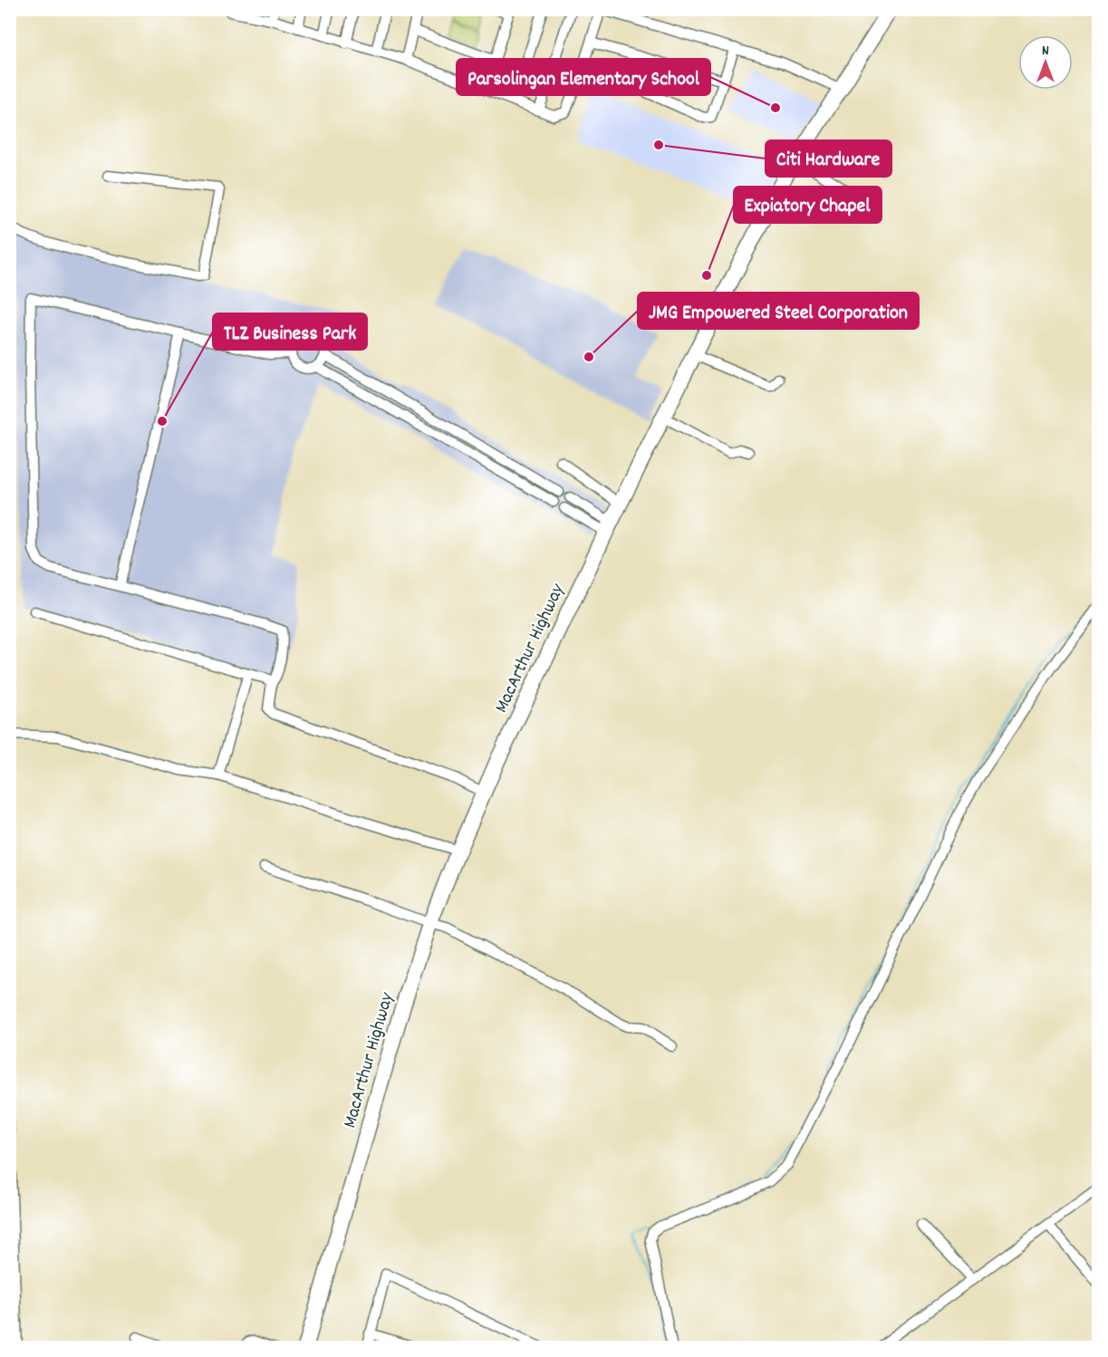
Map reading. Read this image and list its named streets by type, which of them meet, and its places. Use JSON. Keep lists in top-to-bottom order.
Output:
{
  "streets": {
    "highway": ["MacArthur Highway"]
  },
  "places": [
    "Parsolingan Elementary School",
    "Citi Hardware",
    "Expiatory Chapel",
    "JMG Empowered Steel Corporation",
    "TLZ Business Park"
  ],
  "north": "top"
}
